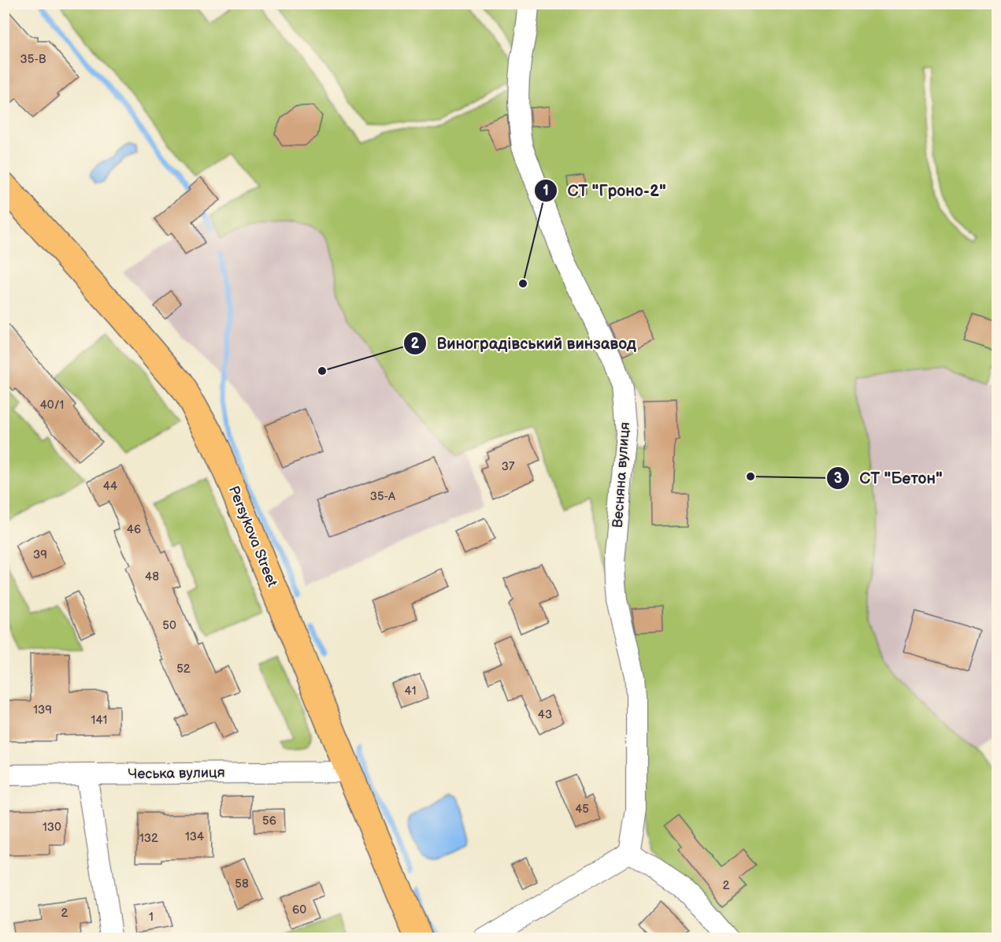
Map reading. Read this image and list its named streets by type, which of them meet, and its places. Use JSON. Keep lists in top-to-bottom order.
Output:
{
  "streets": {
    "main road": ["Persykova Street"],
    "street": ["Весняна вулиця", "Чеська вулиця"]
  },
  "crossings": [
    ["Persykova Street", "Чеська вулиця"]
  ],
  "places": ["СТ \"Гроно-2\"", "Виноградівський винзавод", "СТ \"Бетон\""],
  "house_numbers": [
    "35-В",
    "40/1",
    "37",
    "44",
    "35-А",
    "46",
    "39",
    "48",
    "50",
    "52",
    "41",
    "139",
    "43",
    "141",
    "45",
    "56",
    "130",
    "134",
    "132",
    "58",
    "2",
    "60",
    "2",
    "1"
  ]
}
